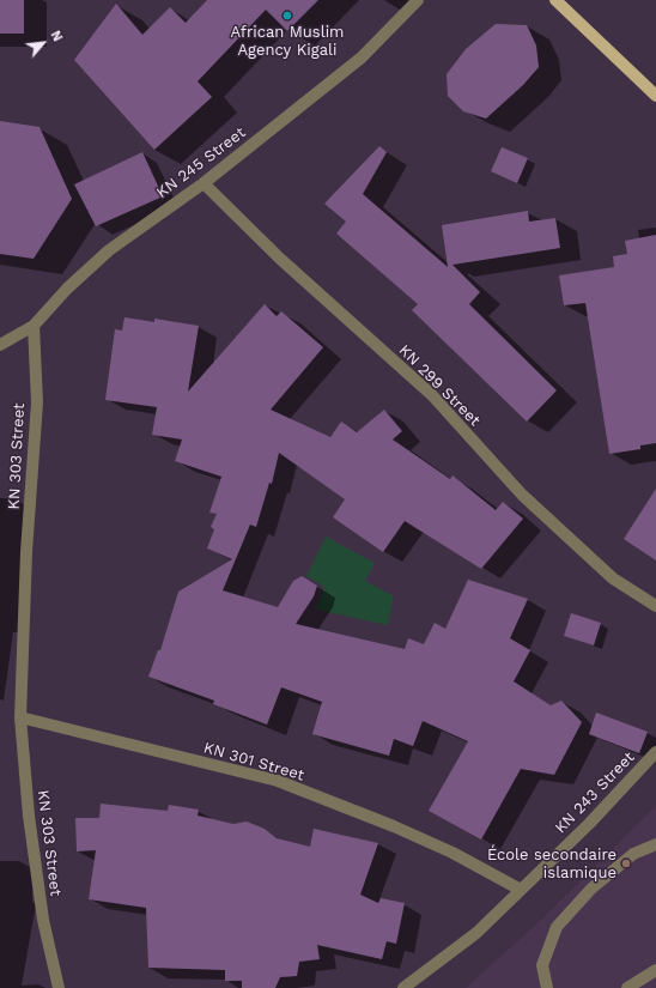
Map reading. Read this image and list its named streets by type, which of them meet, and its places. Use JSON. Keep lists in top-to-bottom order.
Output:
{
  "streets": {
    "street": [
      "KN 245 Street",
      "KN 299 Street",
      "KN 303 Street",
      "KN 301 Street",
      "KN 243 Street"
    ]
  },
  "crossings": [
    ["KN 245 Street", "KN 299 Street"],
    ["KN 245 Street", "KN 303 Street"],
    ["KN 303 Street", "KN 301 Street"],
    ["KN 301 Street", "KN 243 Street"]
  ],
  "places": ["African Muslim Agency Kigali", "École secondaire islamique"],
  "north": "top right"
}
